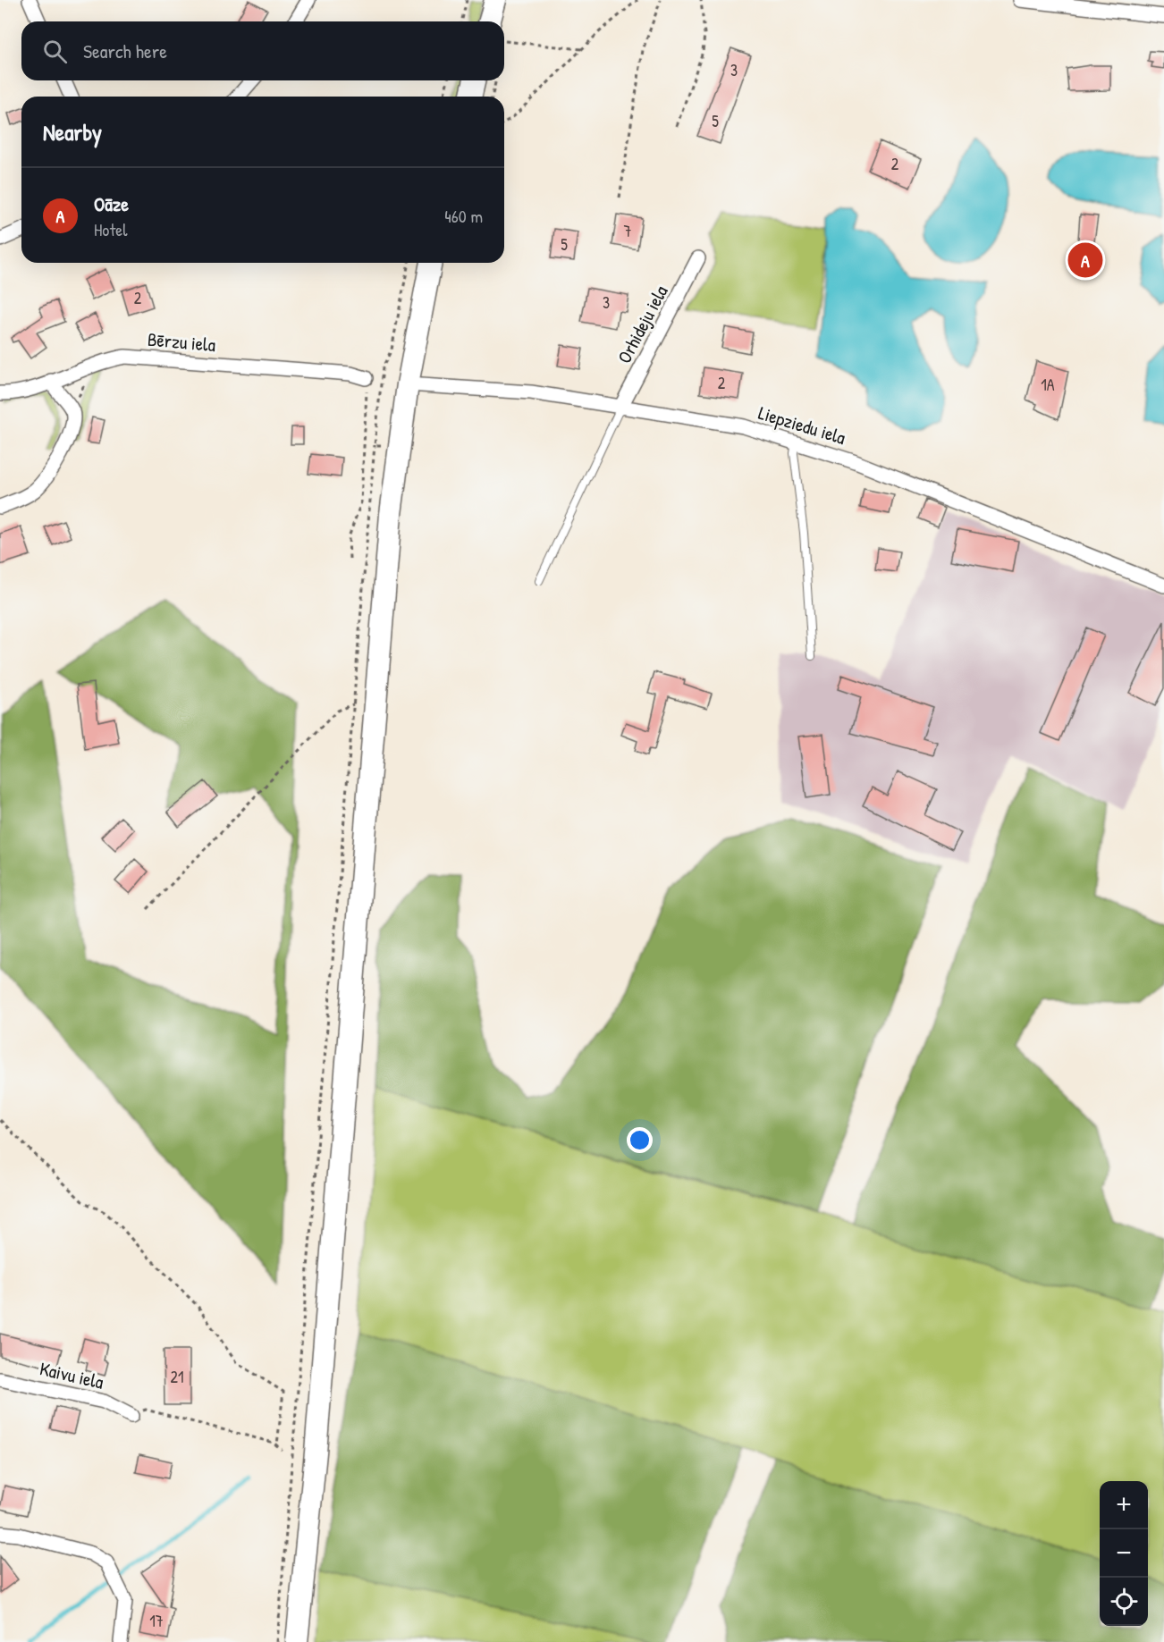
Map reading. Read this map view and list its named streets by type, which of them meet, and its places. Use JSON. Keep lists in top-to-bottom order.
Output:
{
  "streets": {
    "street": [
      "Orhideju iela",
      "Bērzu iela",
      "Liepziedu iela",
      "Kaivu iela"
    ]
  },
  "crossings": [
    ["Orhideju iela", "Liepziedu iela"]
  ],
  "house_numbers": [
    "3",
    "5",
    "2",
    "7",
    "5",
    "2",
    "3",
    "2",
    "1A",
    "21",
    "17"
  ],
  "page": {
    "search": "Search here",
    "heading": "Nearby",
    "list": [
      {
        "mark": "A",
        "name": "Oāze",
        "note": "Hotel",
        "value": "460 m"
      }
    ],
    "pins": "A",
    "map_buttons": ["+", "−"]
  }
}
